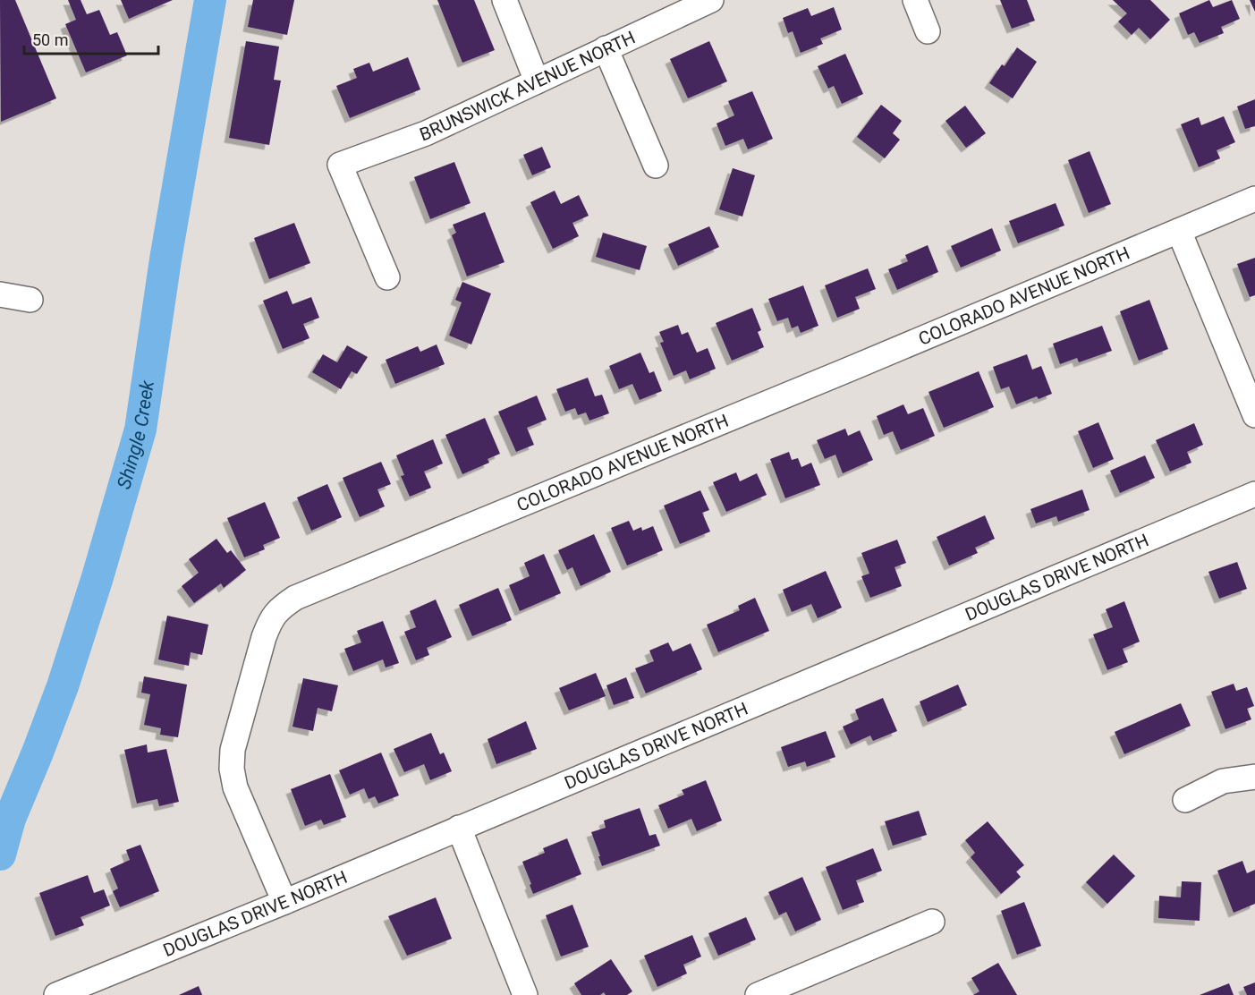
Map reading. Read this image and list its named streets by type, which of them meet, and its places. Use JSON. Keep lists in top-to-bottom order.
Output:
{
  "streets": {
    "street": ["BRUNSWICK AVENUE NORTH", "COLORADO AVENUE NORTH", "DOUGLAS DRIVE NORTH"]
  },
  "crossings": [
    ["COLORADO AVENUE NORTH", "DOUGLAS DRIVE NORTH"]
  ],
  "water": ["Shingle Creek"],
  "scale_bar": "50 m"
}
